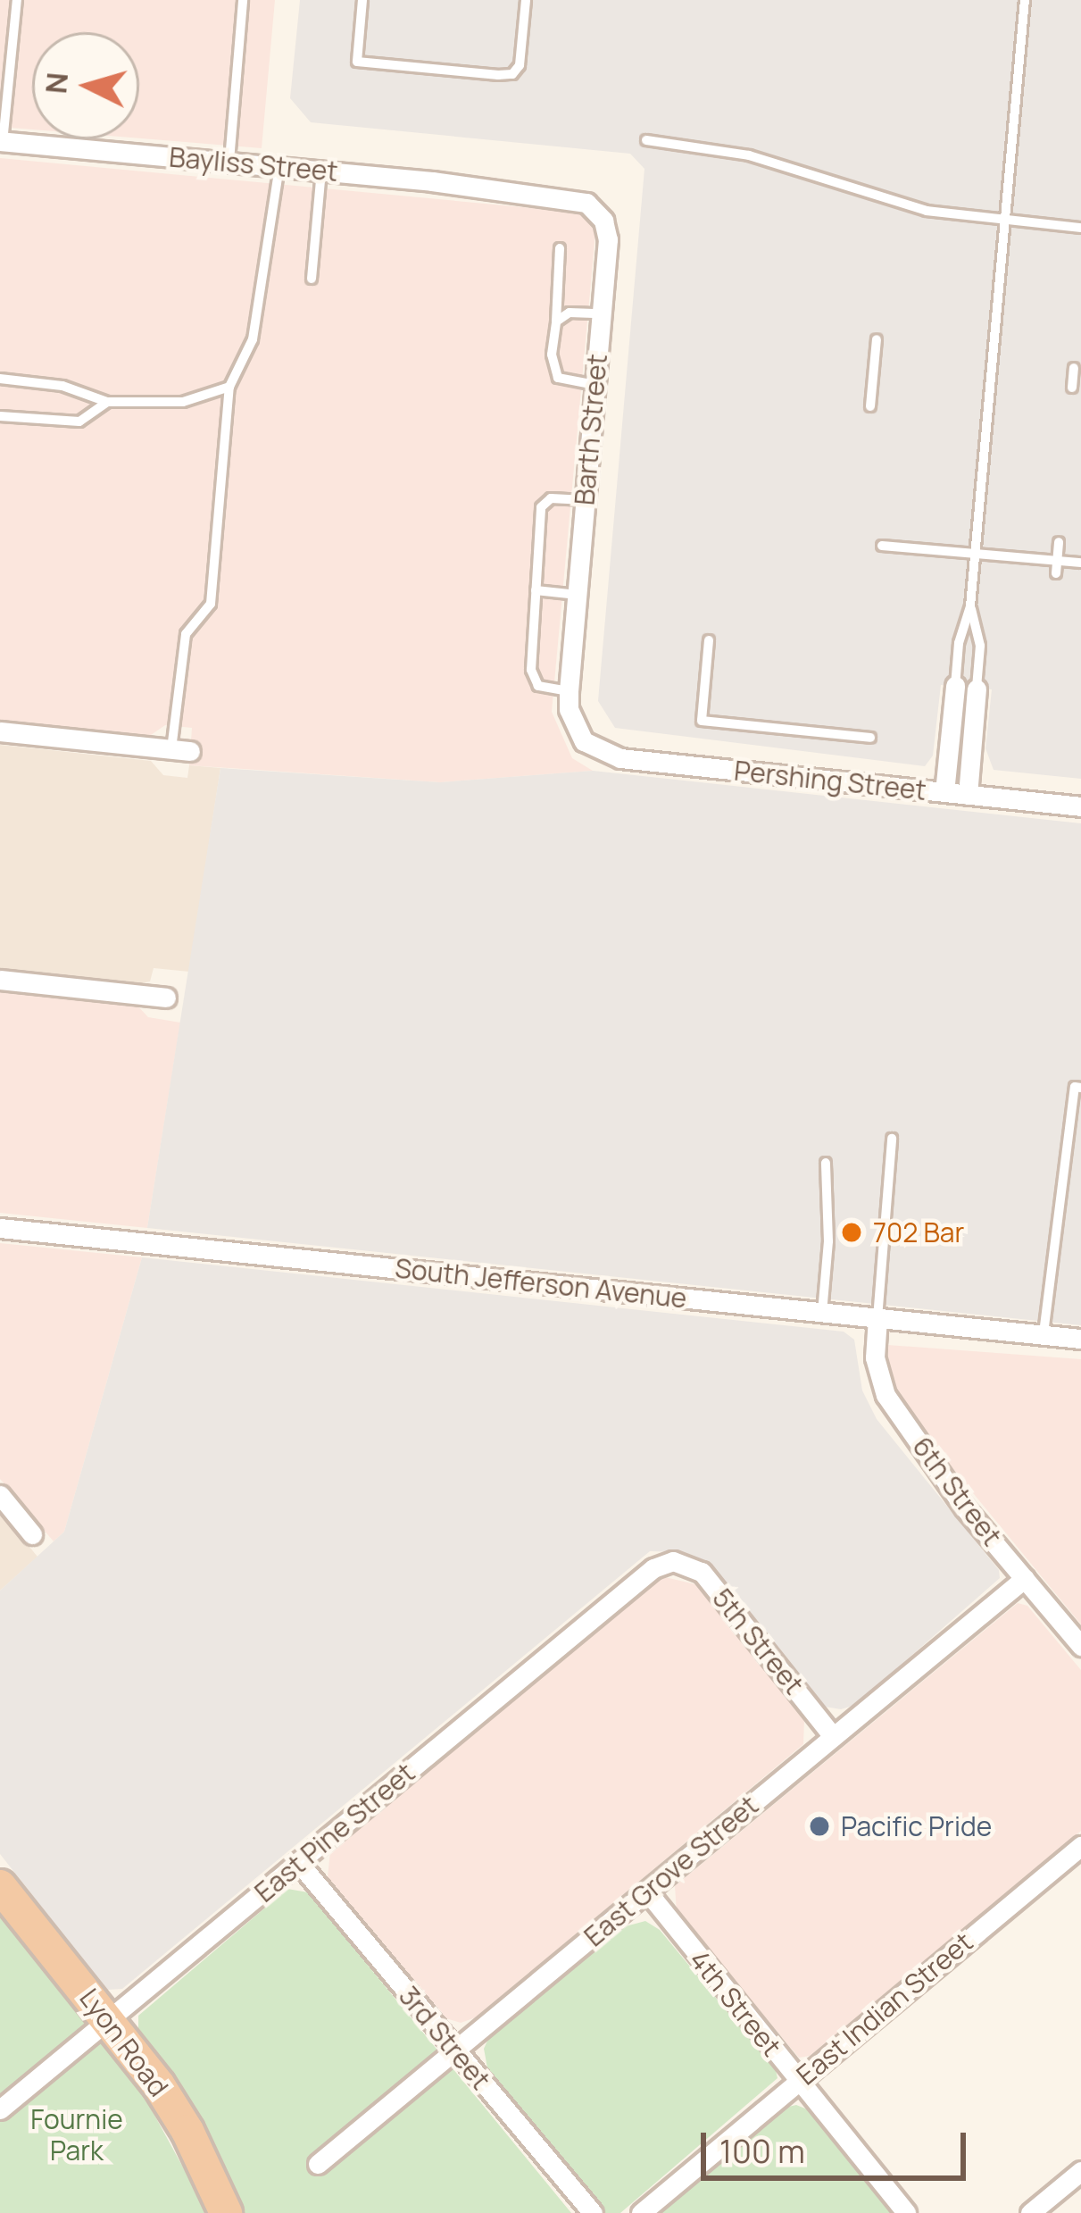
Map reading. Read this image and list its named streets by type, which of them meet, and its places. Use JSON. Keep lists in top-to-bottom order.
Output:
{
  "streets": {
    "highway": ["Lyon Road"],
    "street": [
      "Bayliss Street",
      "Barth Street",
      "Pershing Street",
      "South Jefferson Avenue",
      "6th Street",
      "5th Street",
      "East Pine Street",
      "East Grove Street",
      "4th Street",
      "East Indian Street",
      "3rd Street"
    ]
  },
  "crossings": [
    ["Bayliss Street", "Barth Street"],
    ["Barth Street", "Pershing Street"],
    ["South Jefferson Avenue", "6th Street"],
    ["6th Street", "East Grove Street"],
    ["5th Street", "East Pine Street"],
    ["5th Street", "East Grove Street"],
    ["East Pine Street", "3rd Street"],
    ["East Pine Street", "Lyon Road"],
    ["East Grove Street", "4th Street"],
    ["East Grove Street", "3rd Street"],
    ["4th Street", "East Indian Street"]
  ],
  "parks": ["Fournie Park"],
  "places": ["702 Bar", "Pacific Pride"],
  "scale_bar": "100 m",
  "north": "left"
}
